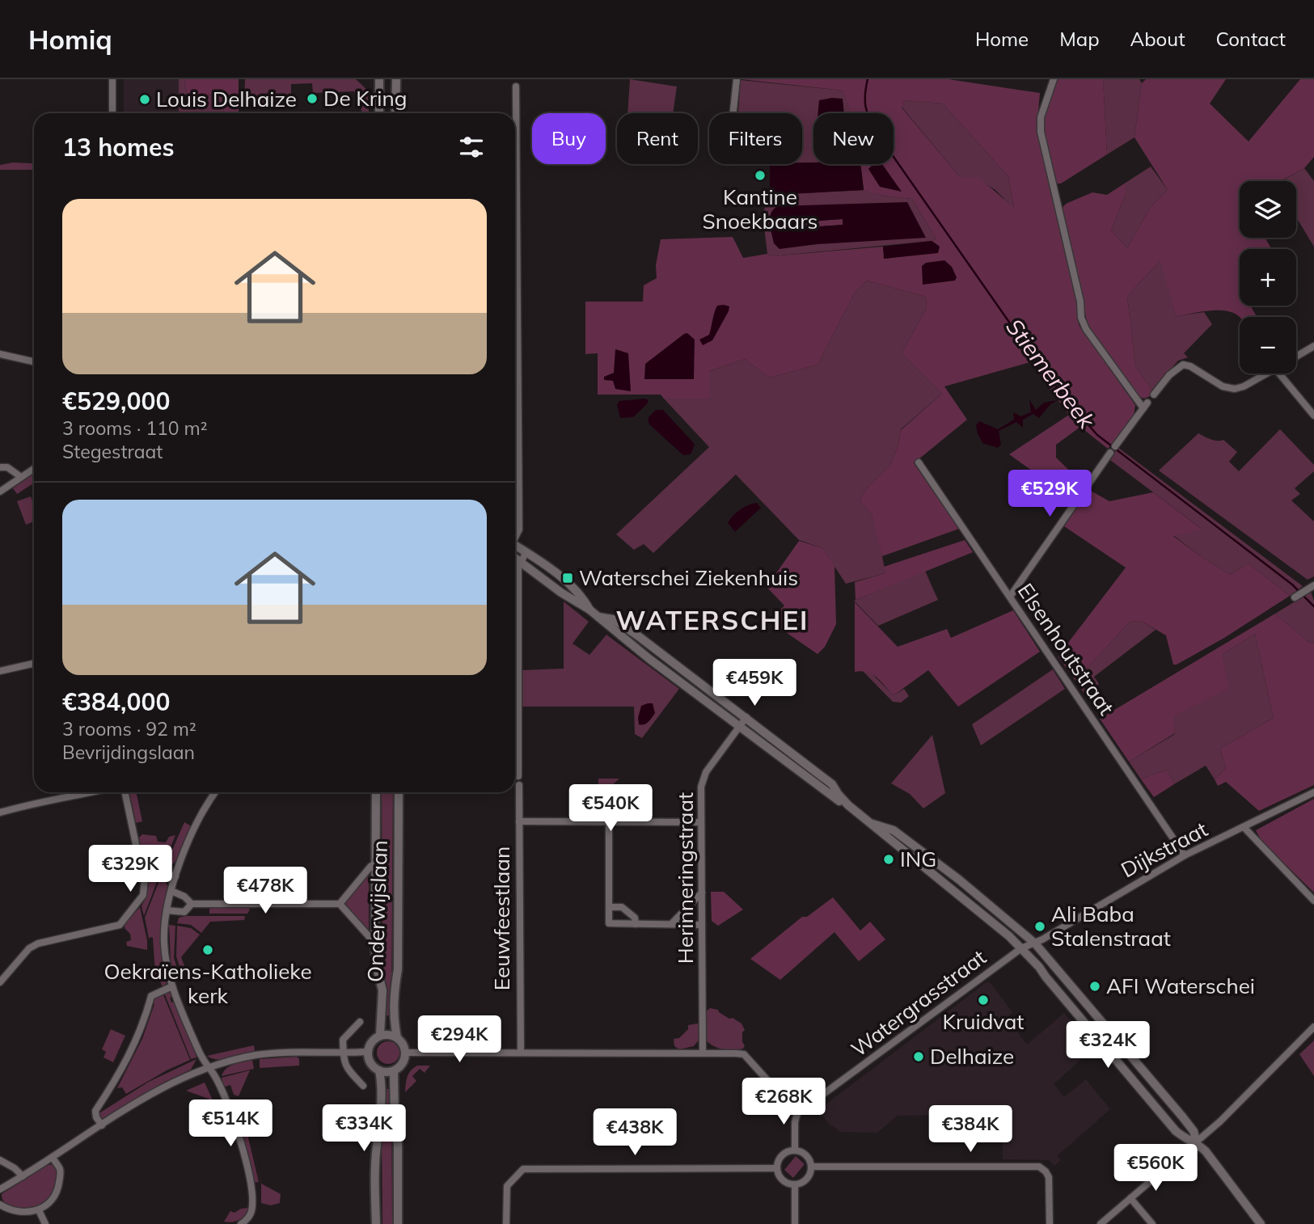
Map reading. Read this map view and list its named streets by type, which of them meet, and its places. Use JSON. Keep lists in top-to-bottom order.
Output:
{
  "streets": {
    "main road": ["Onderwijslaan"],
    "street": [
      "Elsenhoutstraat",
      "Dijkstraat",
      "Herinneringstraat",
      "Eeuwfeestlaan",
      "Watergrasstraat"
    ]
  },
  "crossings": [
    ["Elsenhoutstraat", "Dijkstraat"],
    ["Dijkstraat", "Watergrasstraat"]
  ],
  "districts": ["WATERSCHEI"],
  "water": ["Stiemerbeek"],
  "places": {
    "other": [
      "De Kring",
      "Louis Delhaize",
      "Kantine Snoekbaars",
      "ING",
      "Ali Baba Stalenstraat",
      "Oekraïens-Katholieke kerk",
      "AFI Waterschei",
      "Kruidvat",
      "Delhaize"
    ],
    "transit": ["Waterschei Ziekenhuis"]
  },
  "page": {
    "header": "Homiq",
    "nav": [
      "Home",
      "Map",
      "About",
      "Contact"
    ],
    "chip": [
      "Buy",
      "Rent",
      "Filters",
      "New"
    ],
    "heading": "13 homes",
    "map_buttons": ["+", "−"],
    "list": [
      {
        "name": "€529,000",
        "note": "3 rooms · 110 m² · Stegestraat"
      },
      {
        "name": "€384,000",
        "note": "3 rooms · 92 m² · Bevrijdingslaan"
      }
    ],
    "price": [
      "€529K",
      "€459K",
      "€540K",
      "€329K",
      "€478K",
      "€294K",
      "€324K",
      "€268K",
      "€514K",
      "€334K",
      "€384K",
      "€438K",
      "€560K"
    ]
  }
}
